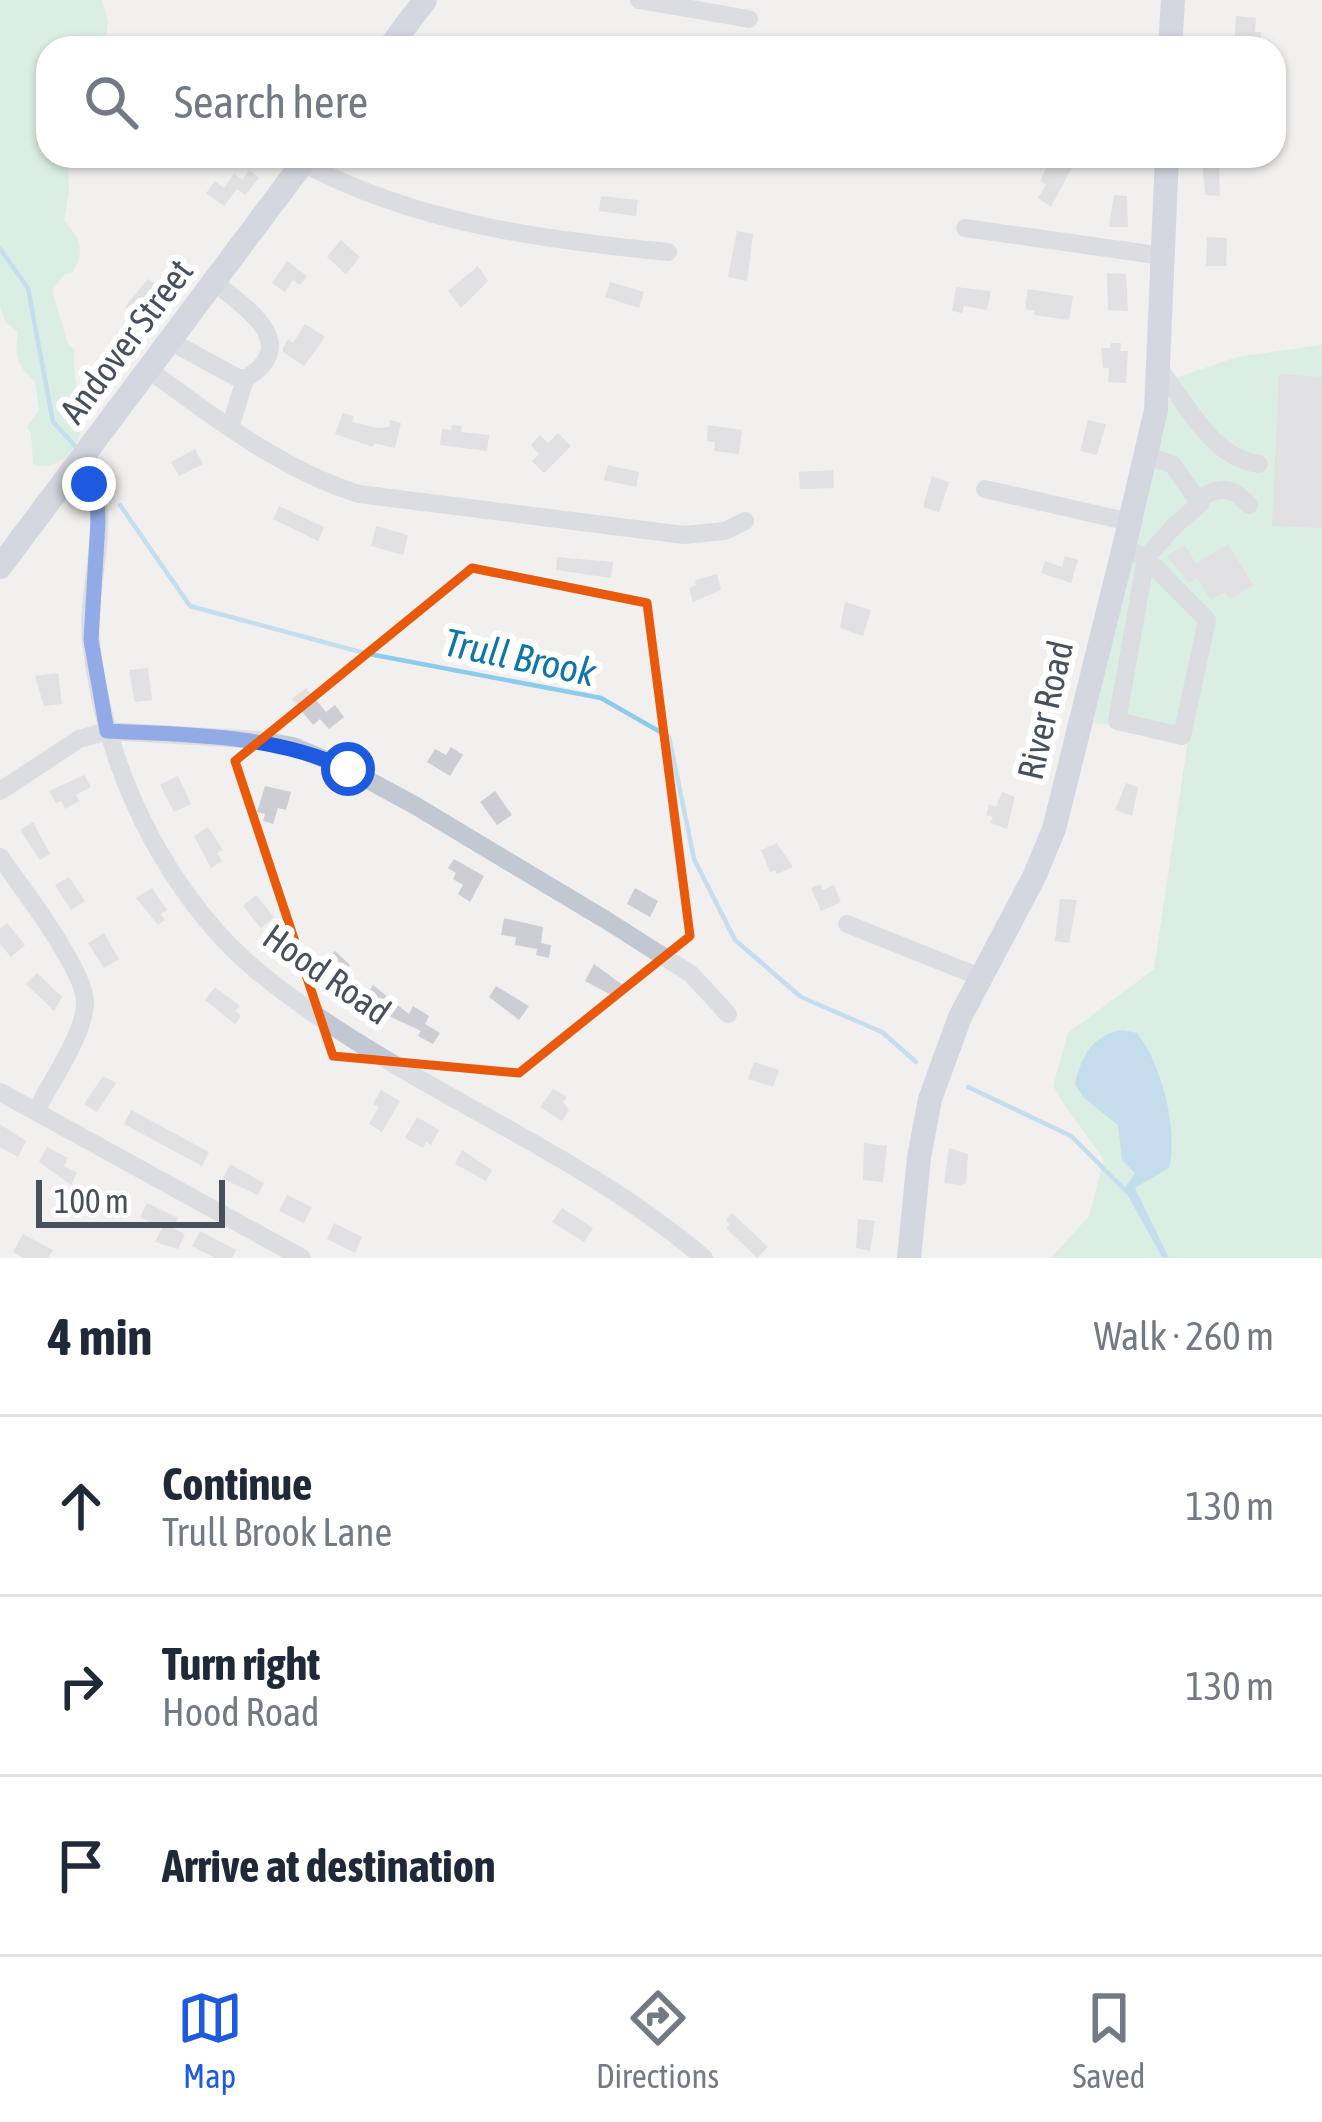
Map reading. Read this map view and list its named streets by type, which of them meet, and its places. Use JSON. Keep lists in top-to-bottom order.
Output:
{
  "streets": {
    "main road": ["Andover Street", "River Road"],
    "street": ["Hood Road"]
  },
  "crossings": [
    ["Andover Street", "Hood Road"]
  ],
  "water": ["Trull Brook"],
  "scale_bar": "100 m",
  "page": {
    "search": "Search here",
    "scale": "100 m",
    "heading": ["4 min", "Walk · 260 m"],
    "list": [
      ["Continue", "Trull Brook Lane", "130 m"],
      ["Turn right", "Hood Road", "130 m"],
      "Arrive at destination"
    ],
    "nav": ["Map", "Directions", "Saved"]
  }
}
